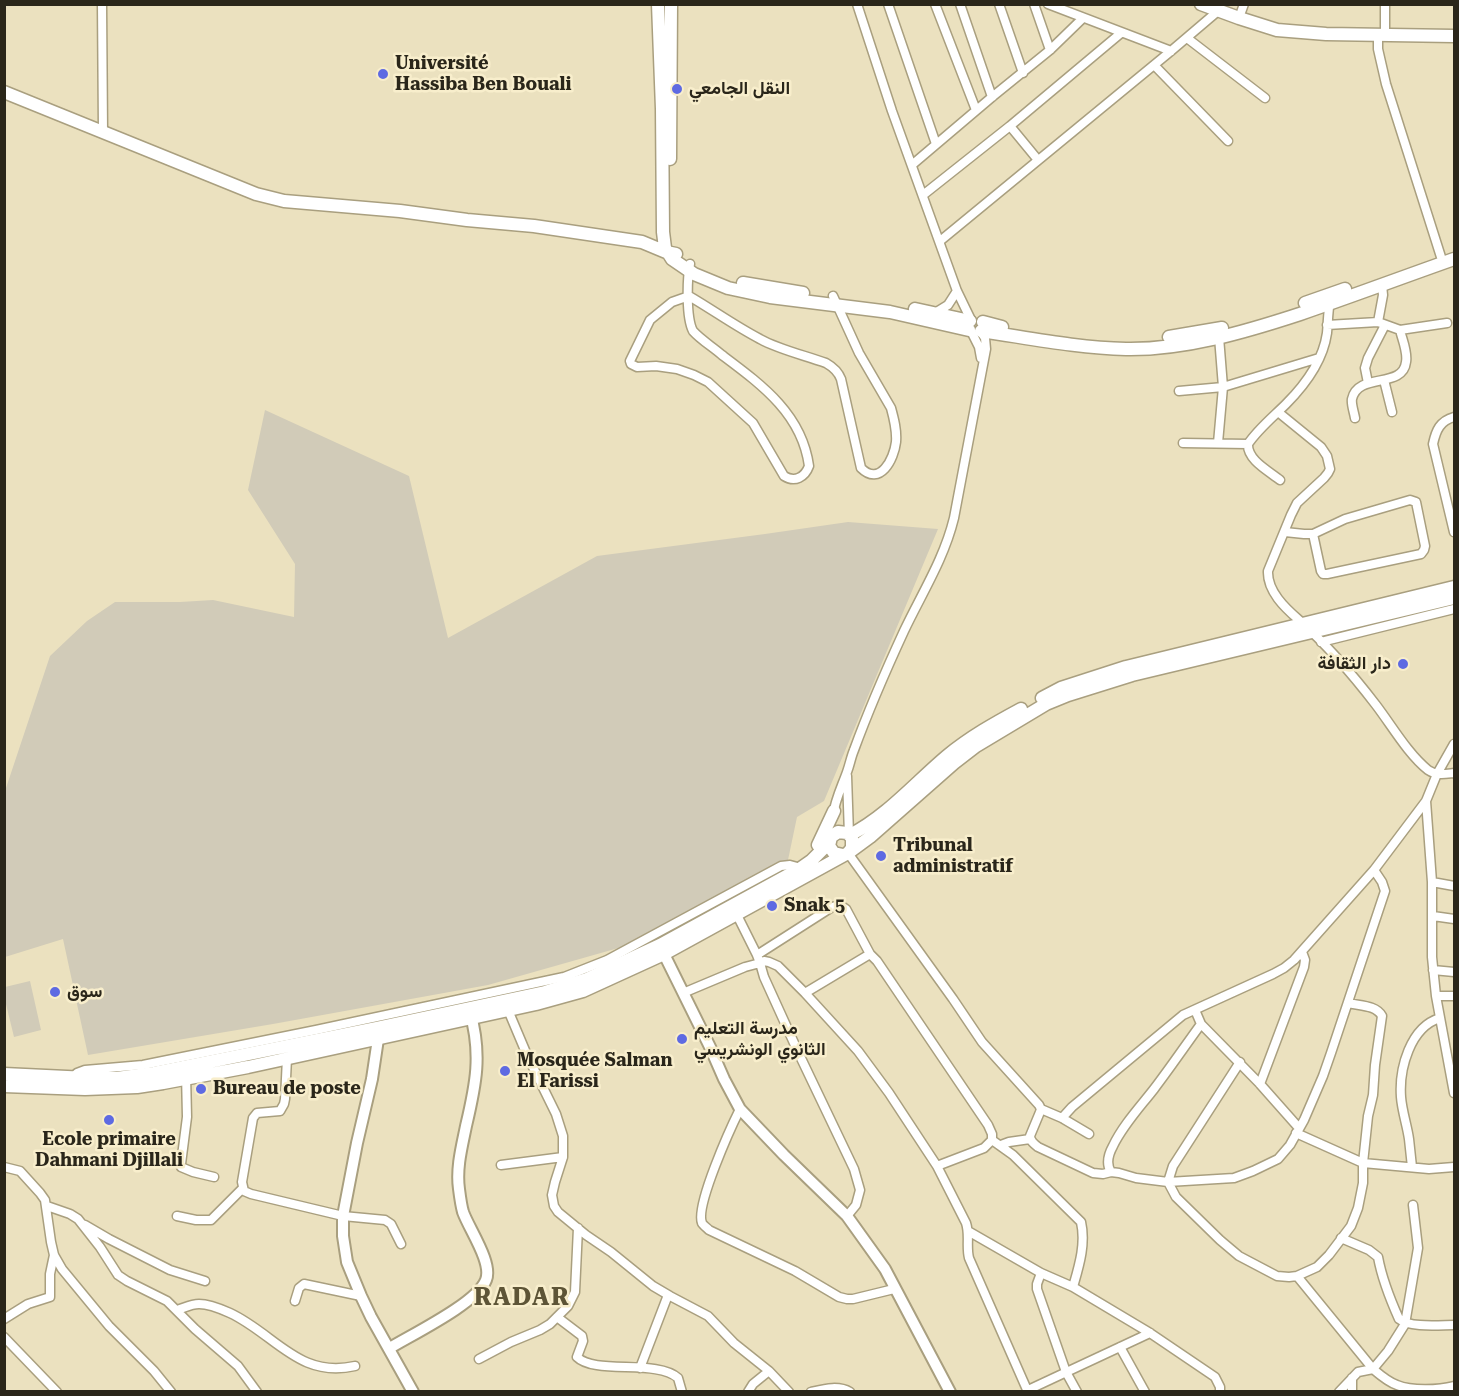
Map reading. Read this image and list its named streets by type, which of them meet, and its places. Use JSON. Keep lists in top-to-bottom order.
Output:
{
  "districts": ["RADAR"],
  "places": [
    "Université Hassiba Ben Bouali",
    "النقل الجامعي",
    "دار الثقافة",
    "Tribunal administratif",
    "Snak 5",
    "سوق",
    "مدرسة التعليم الثانوي الونشريسي",
    "Mosquée Salman El Farissi",
    "Bureau de poste",
    "Ecole primaire Dahmani Djillali"
  ]
}
